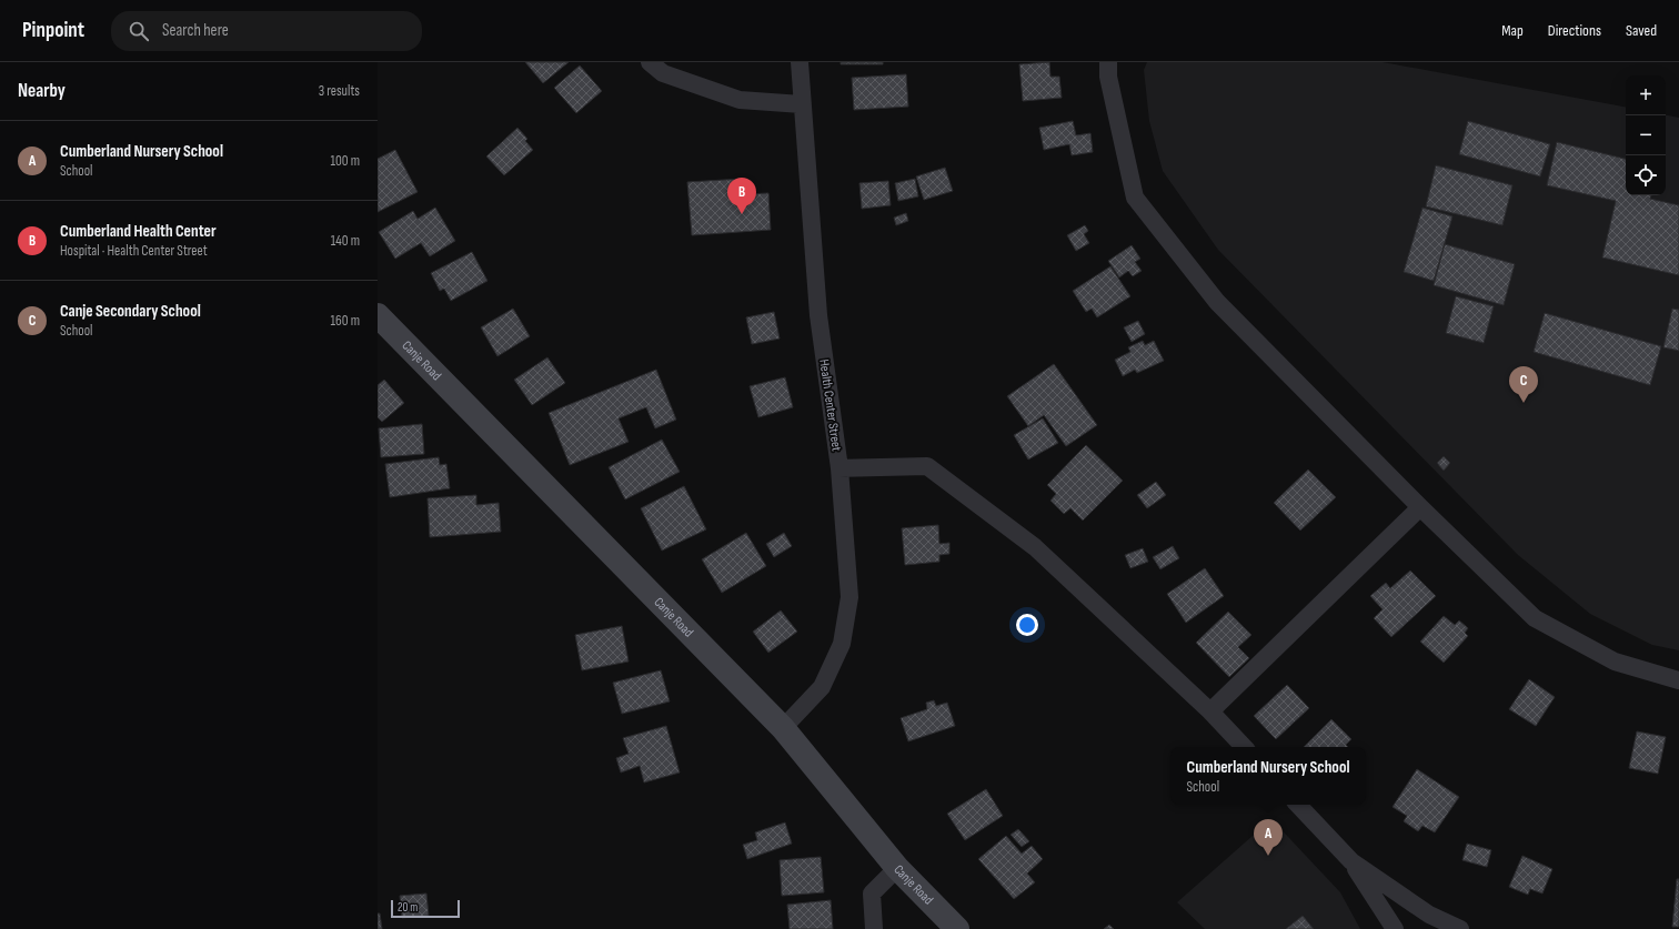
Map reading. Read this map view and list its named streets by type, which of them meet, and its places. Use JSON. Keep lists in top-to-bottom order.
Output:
{
  "streets": {
    "street": ["Canje Road", "Health Center Street"]
  },
  "crossings": [
    ["Canje Road", "Health Center Street"]
  ],
  "scale_bar": "20 m",
  "page": {
    "header": "Pinpoint",
    "search": "Search here",
    "nav": ["Map", "Directions", "Saved"],
    "heading": ["Nearby", "3 results"],
    "map_buttons": ["+", "−"],
    "list": [
      {
        "mark": "A",
        "name": "Cumberland Nursery School",
        "note": "School",
        "value": "100 m"
      },
      {
        "mark": "B",
        "name": "Cumberland Health Center",
        "note": "Hospital · Health Center Street",
        "value": "140 m"
      },
      {
        "mark": "C",
        "name": "Canje Secondary School",
        "note": "School",
        "value": "160 m"
      }
    ],
    "pins": ["B", "C", "A"],
    "popup": ["Cumberland Nursery School", "School"],
    "scale": "20 m"
  }
}
